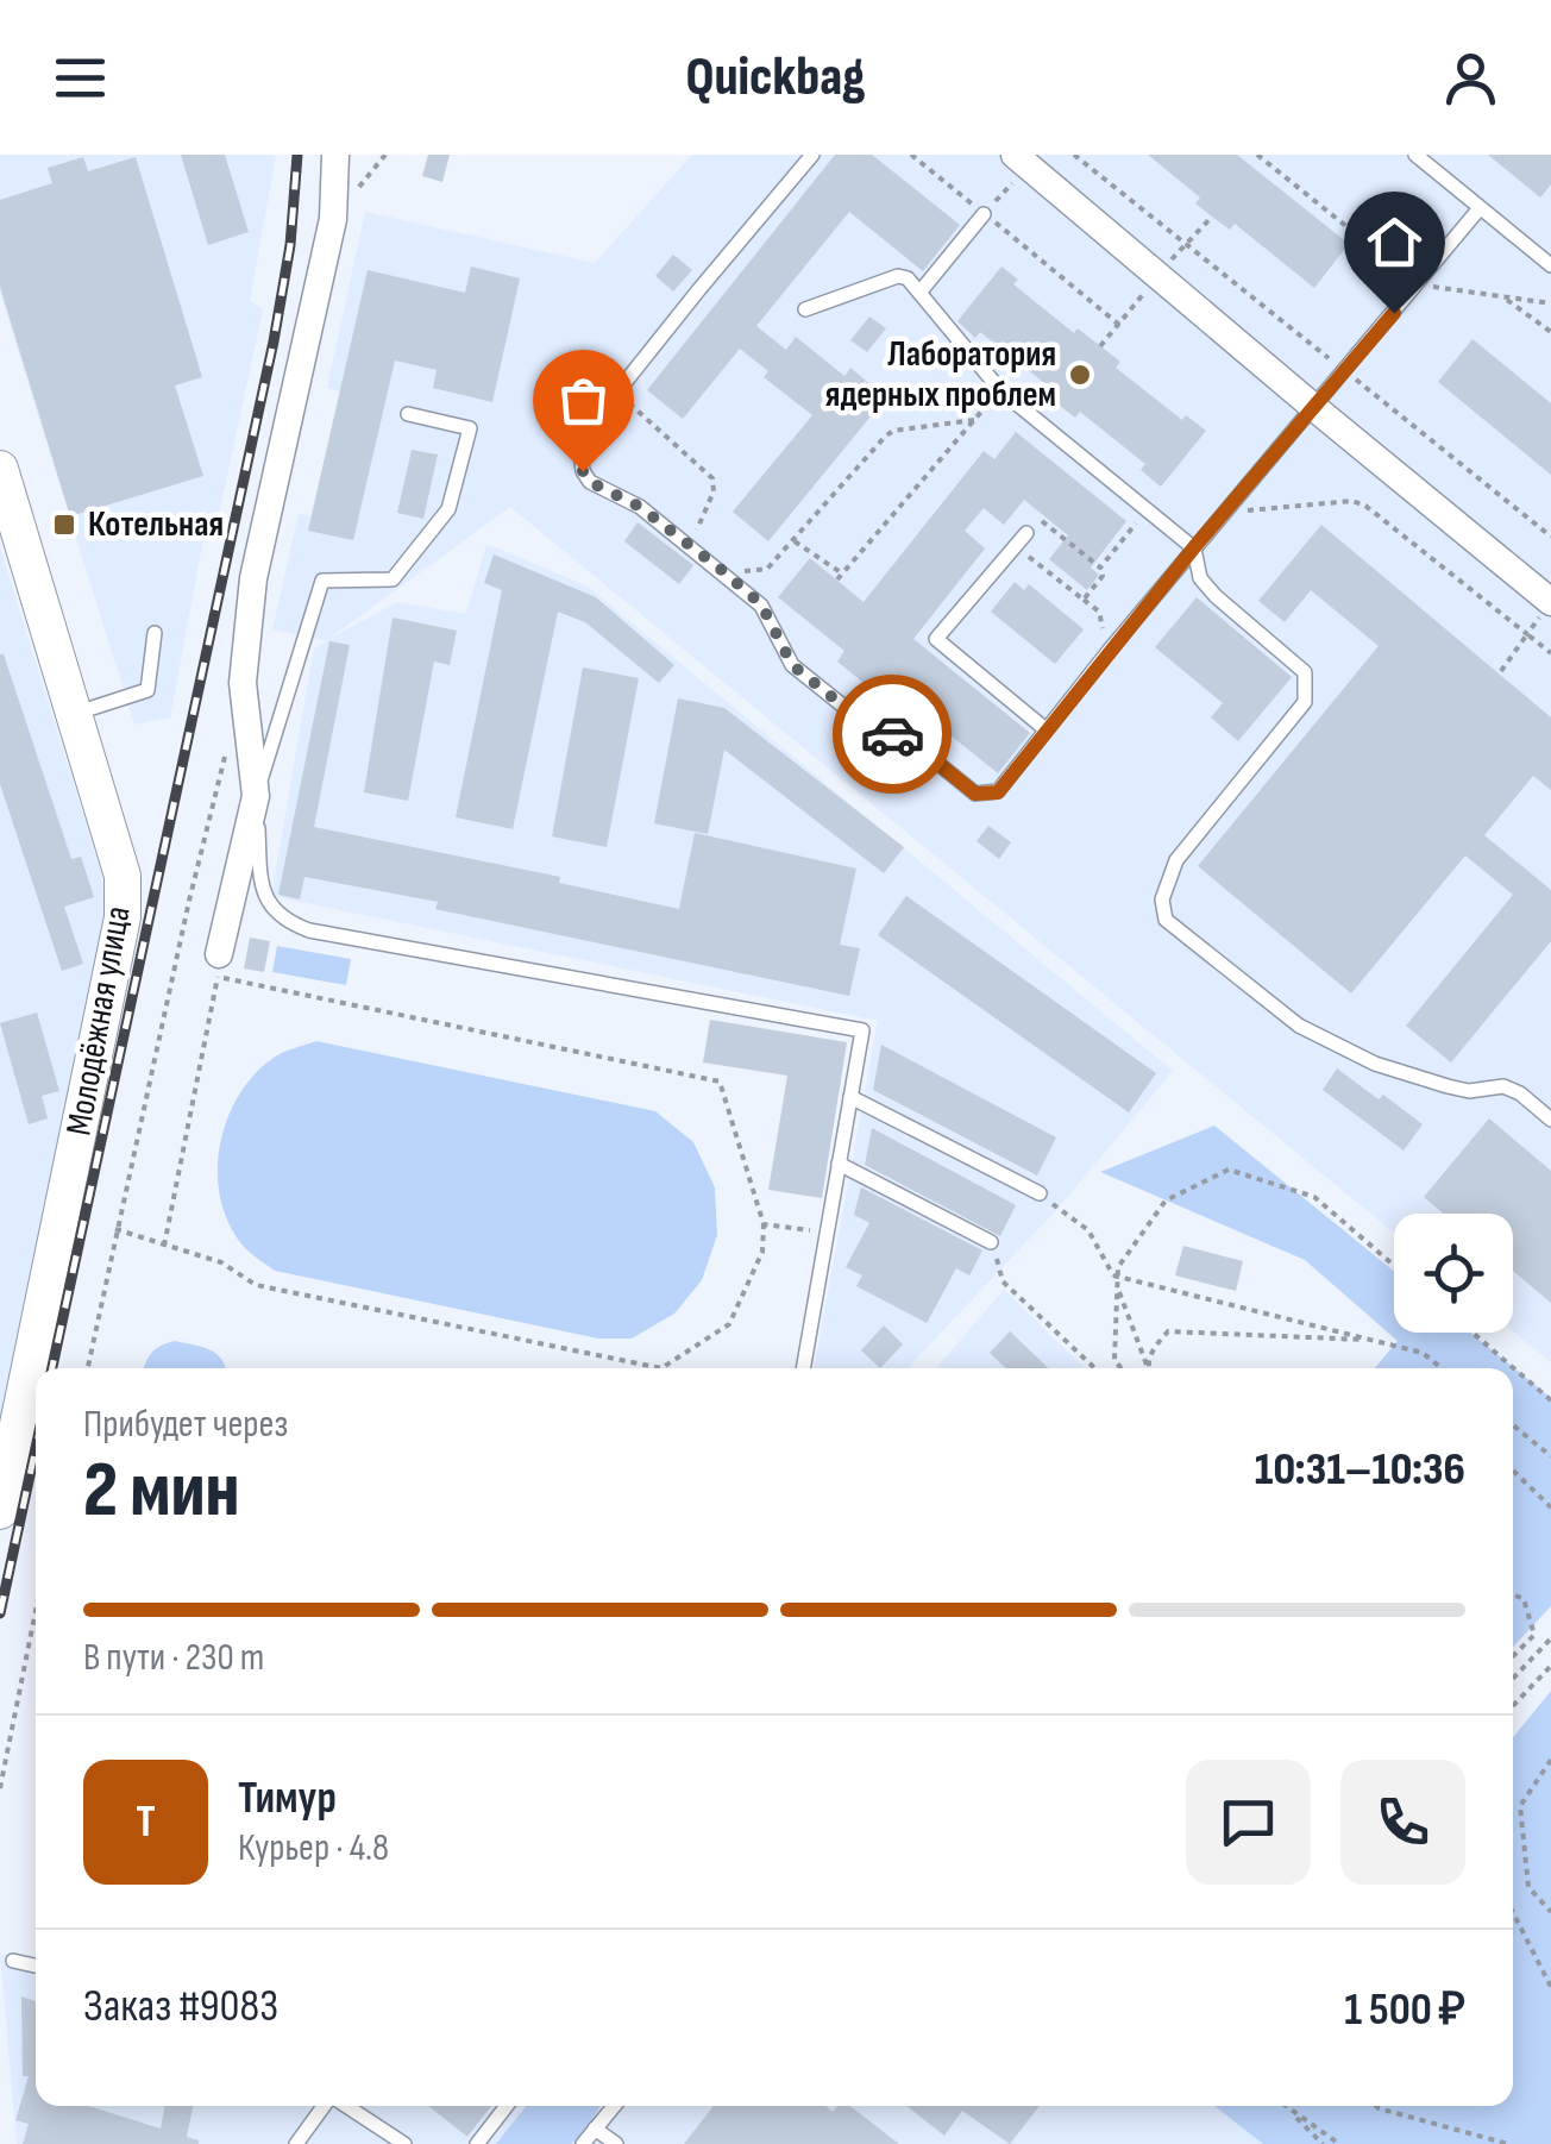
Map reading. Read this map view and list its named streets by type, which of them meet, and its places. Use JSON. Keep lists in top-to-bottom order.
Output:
{
  "streets": {
    "main road": ["Молодёжная улица"]
  },
  "places": {
    "other": ["Лаборатория ядерных проблем"],
    "transit": ["Котельная"]
  },
  "page": {
    "header": "Quickbag",
    "heading": ["2 мин", "Прибудет через", "10:31–10:36"],
    "panel": [
      "Тимур",
      "Курьер · 4.8",
      "Заказ #9083",
      "1 500 ₽"
    ],
    "bar": "В пути · 230 m",
    "round": "Т"
  }
}
